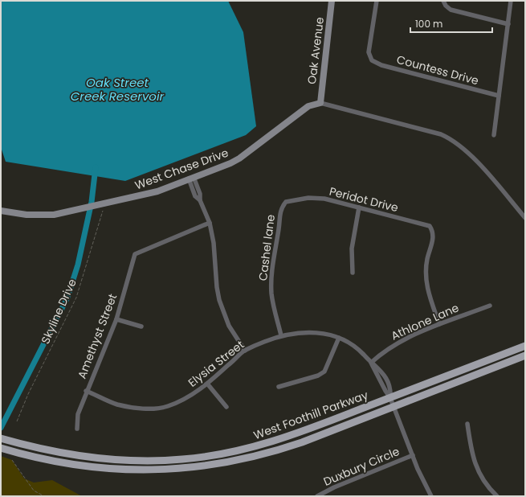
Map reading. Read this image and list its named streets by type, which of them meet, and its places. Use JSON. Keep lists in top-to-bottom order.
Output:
{
  "streets": {
    "main road": ["West Foothill Parkway"],
    "street": [
      "Oak Avenue",
      "Countess Drive",
      "West Chase Drive",
      "Peridot Drive",
      "Cashel lane",
      "Athlone Lane",
      "Amethyst Street",
      "Elysia Street",
      "Duxbury Circle"
    ],
    "path": ["Skyline Drive"]
  },
  "crossings": [
    ["Oak Avenue", "West Chase Drive"],
    ["West Chase Drive", "Skyline Drive"],
    ["Peridot Drive", "Cashel lane"],
    ["Peridot Drive", "Athlone Lane"],
    ["Cashel lane", "Elysia Street"],
    ["Athlone Lane", "Elysia Street"],
    ["Amethyst Street", "Elysia Street"],
    ["Elysia Street", "West Foothill Parkway"],
    ["Elysia Street", "Duxbury Circle"]
  ],
  "water": ["Oak Street Creek Reservoir"],
  "scale_bar": "100 m"
}
